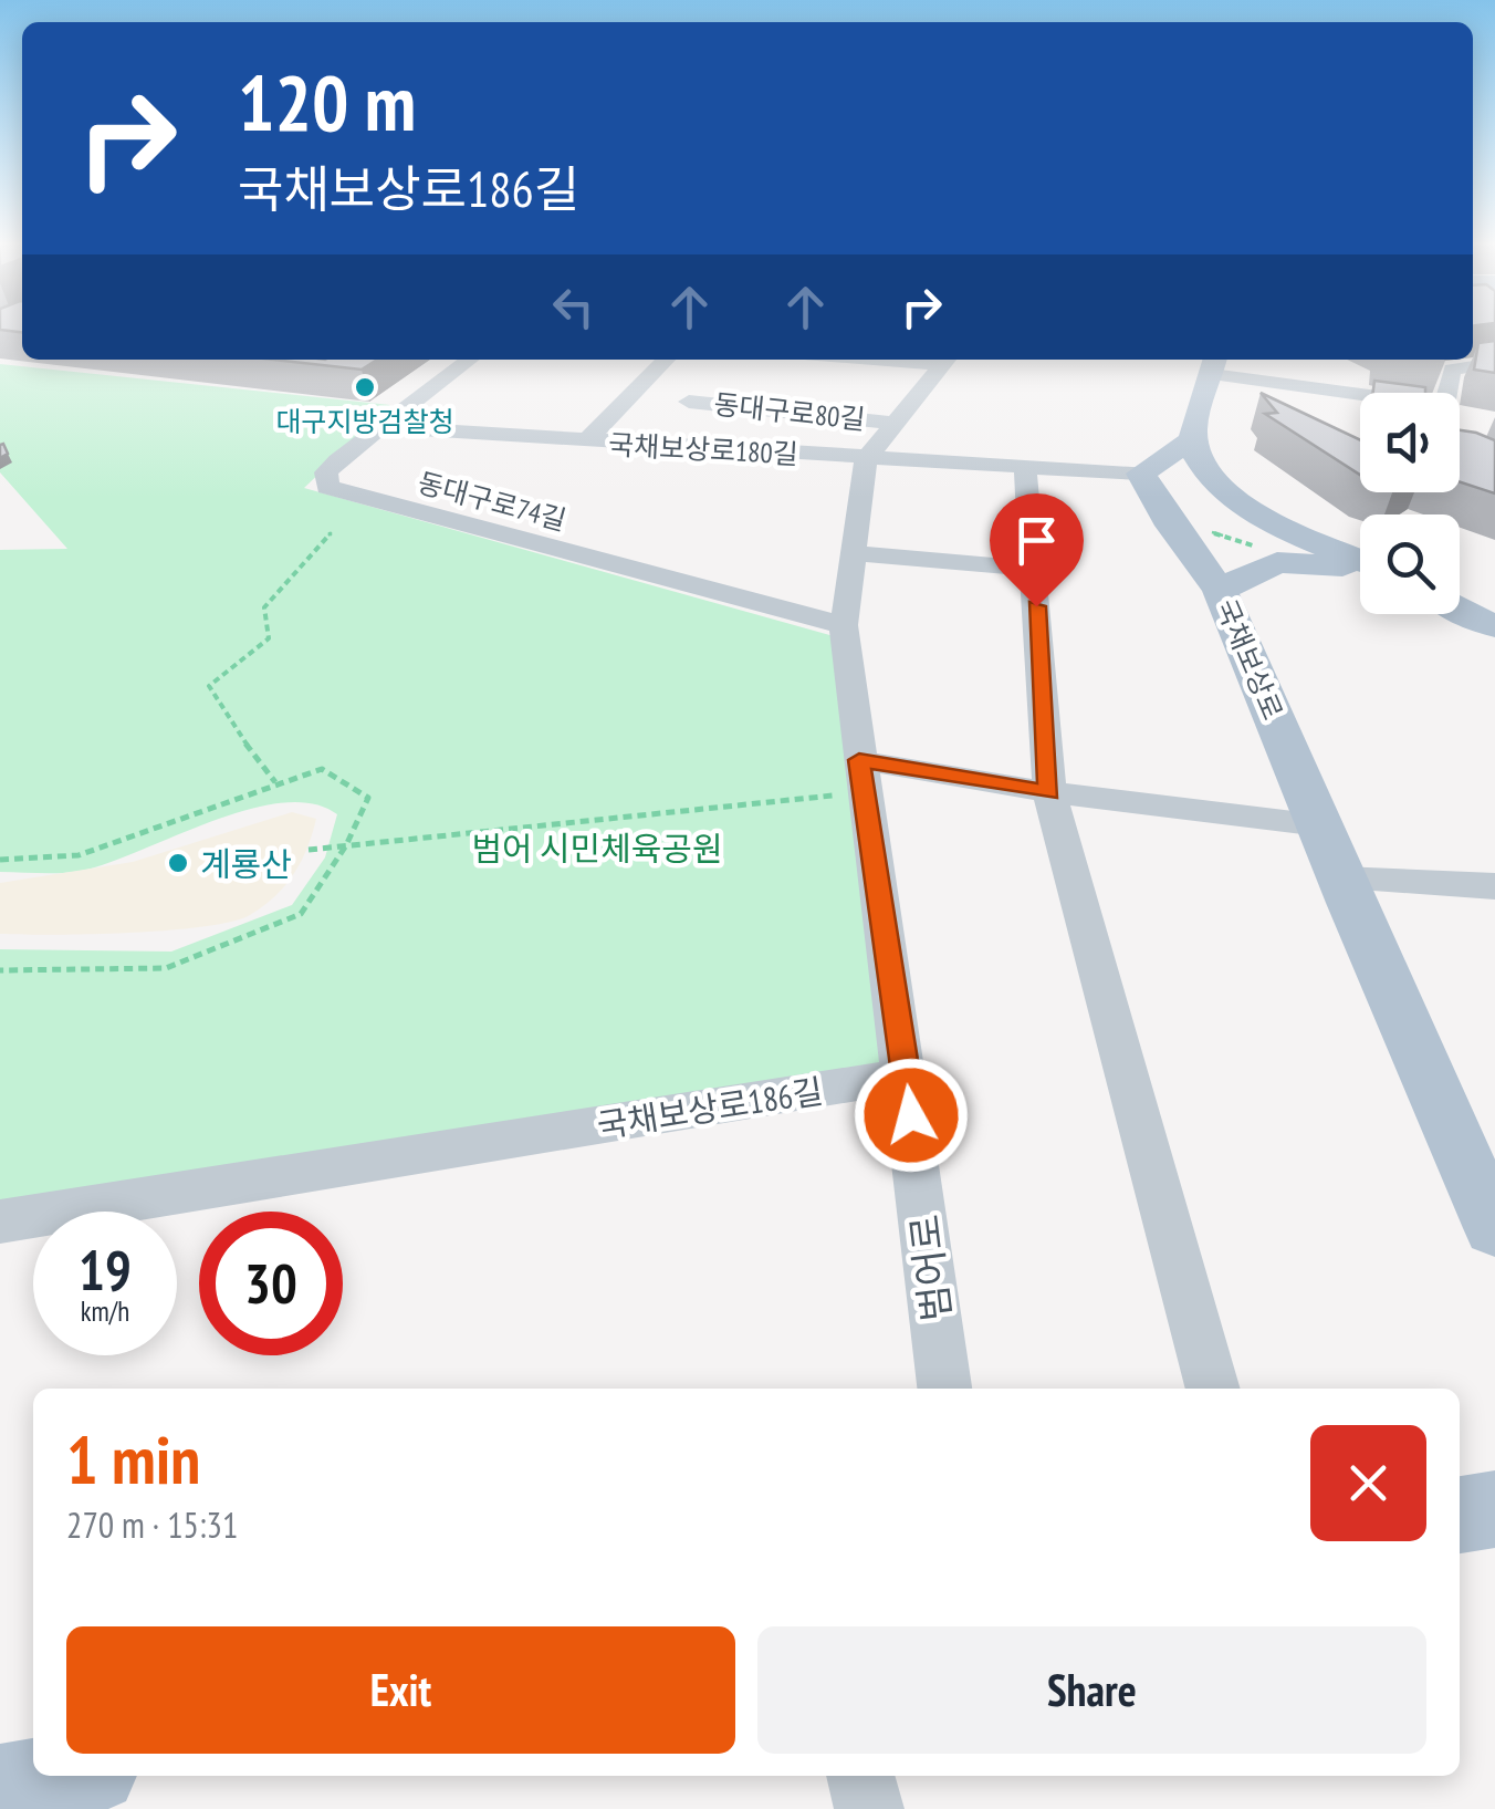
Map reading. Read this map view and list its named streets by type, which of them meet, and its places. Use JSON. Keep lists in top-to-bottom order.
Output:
{
  "streets": {
    "main road": ["국채보상로"],
    "street": [
      "동대구로80길",
      "국채보상로180길",
      "동대구로74길",
      "국채보상로186길",
      "범어로"
    ]
  },
  "crossings": [
    ["동대구로80길", "국채보상로180길"],
    ["동대구로80길", "동대구로74길"],
    ["국채보상로180길", "동대구로74길"],
    ["국채보상로186길", "범어로"]
  ],
  "parks": ["범어 시민체육공원"],
  "places": ["대구지방검찰청", "계룡산"],
  "page": {
    "turn": ["120 m", "국채보상로186길"],
    "speed": "19 km/h",
    "limit": "30",
    "heading": ["1 min", "270 m · 15:31"],
    "buttons": ["Exit", "Share"]
  }
}
